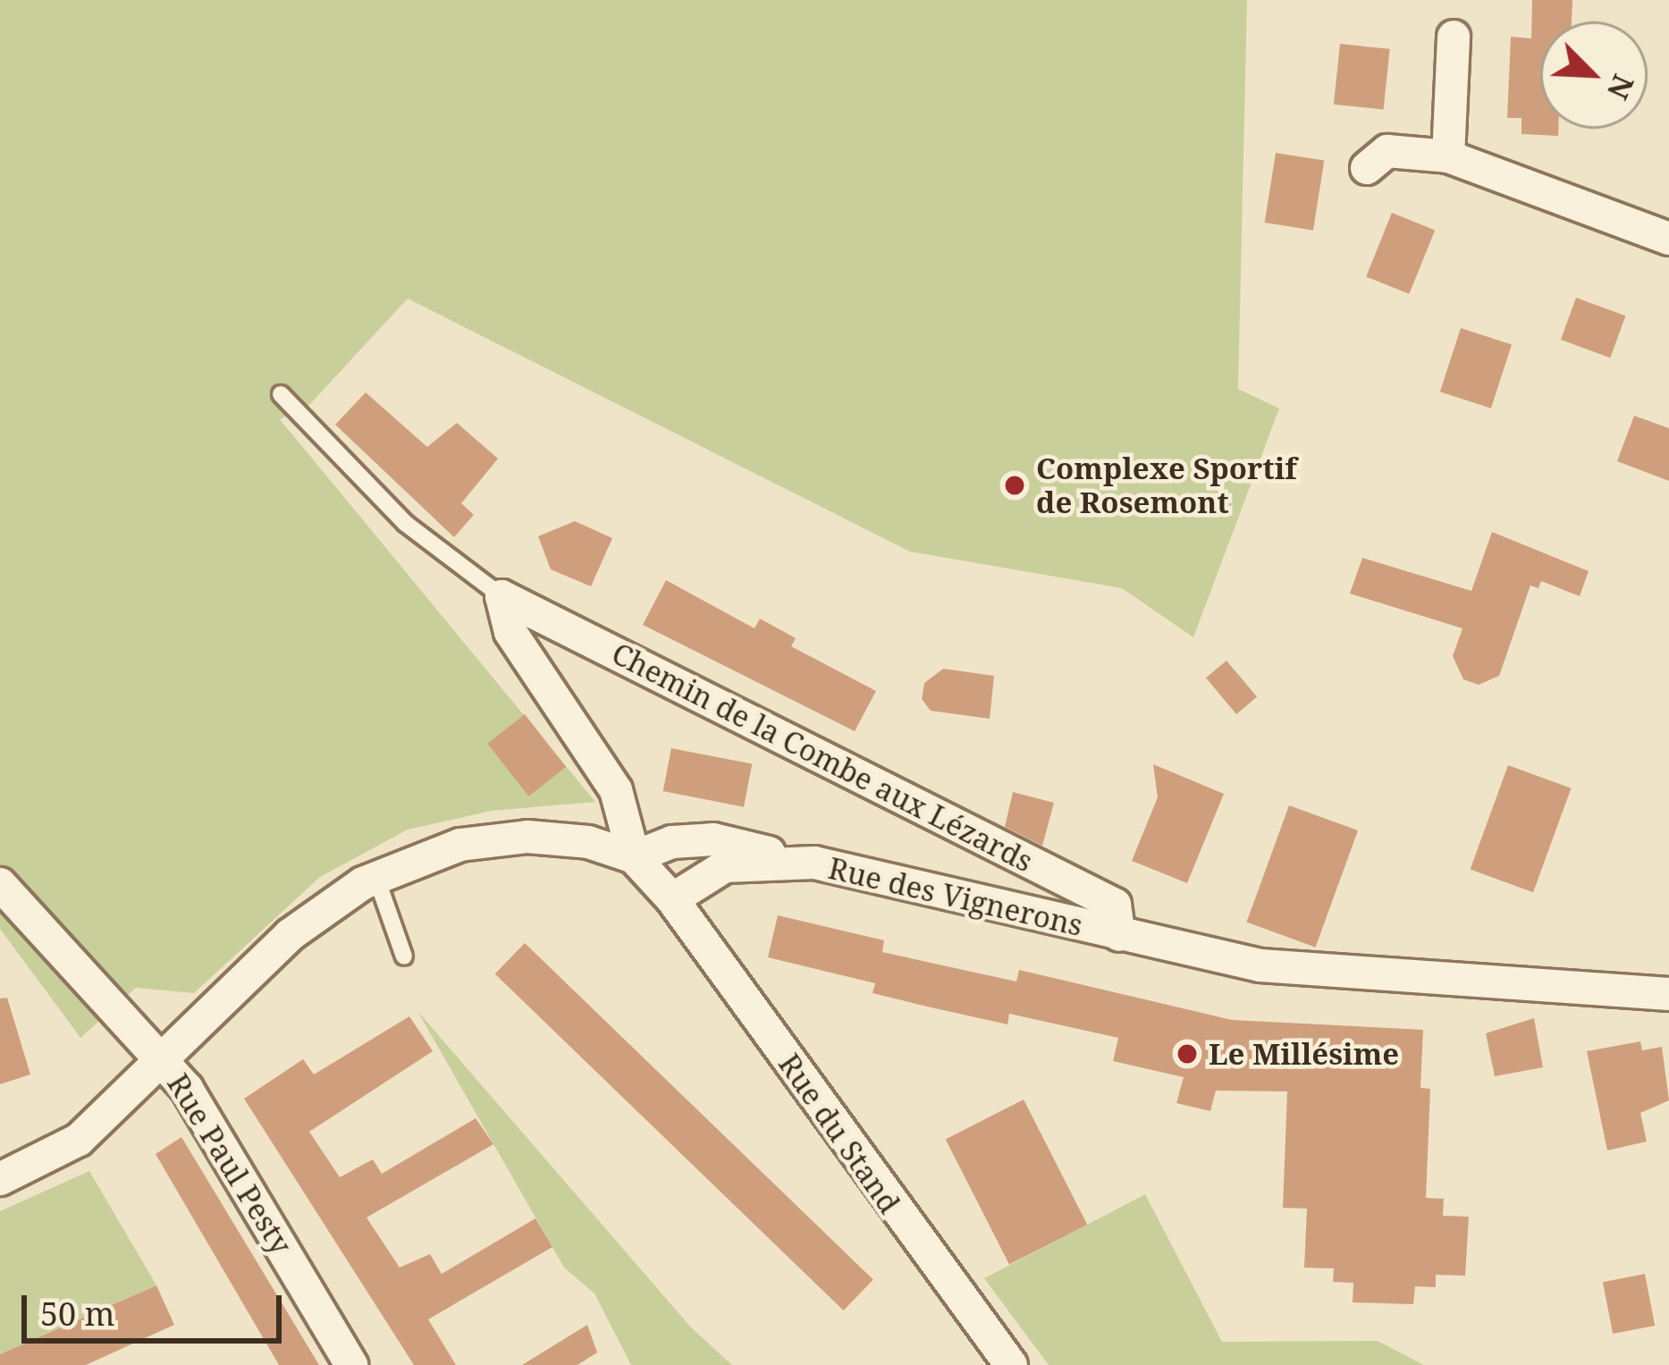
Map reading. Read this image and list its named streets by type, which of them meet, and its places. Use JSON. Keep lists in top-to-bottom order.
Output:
{
  "streets": {
    "street": [
      "Chemin de la Combe aux Lézards",
      "Rue des Vignerons",
      "Rue du Stand",
      "Rue Paul Pesty"
    ]
  },
  "crossings": [
    ["Chemin de la Combe aux Lézards", "Rue des Vignerons"],
    ["Rue des Vignerons", "Rue du Stand"]
  ],
  "places": ["Complexe Sportif de Rosemont", "Le Millésime"],
  "scale_bar": "50 m",
  "north": "bottom right"
}
